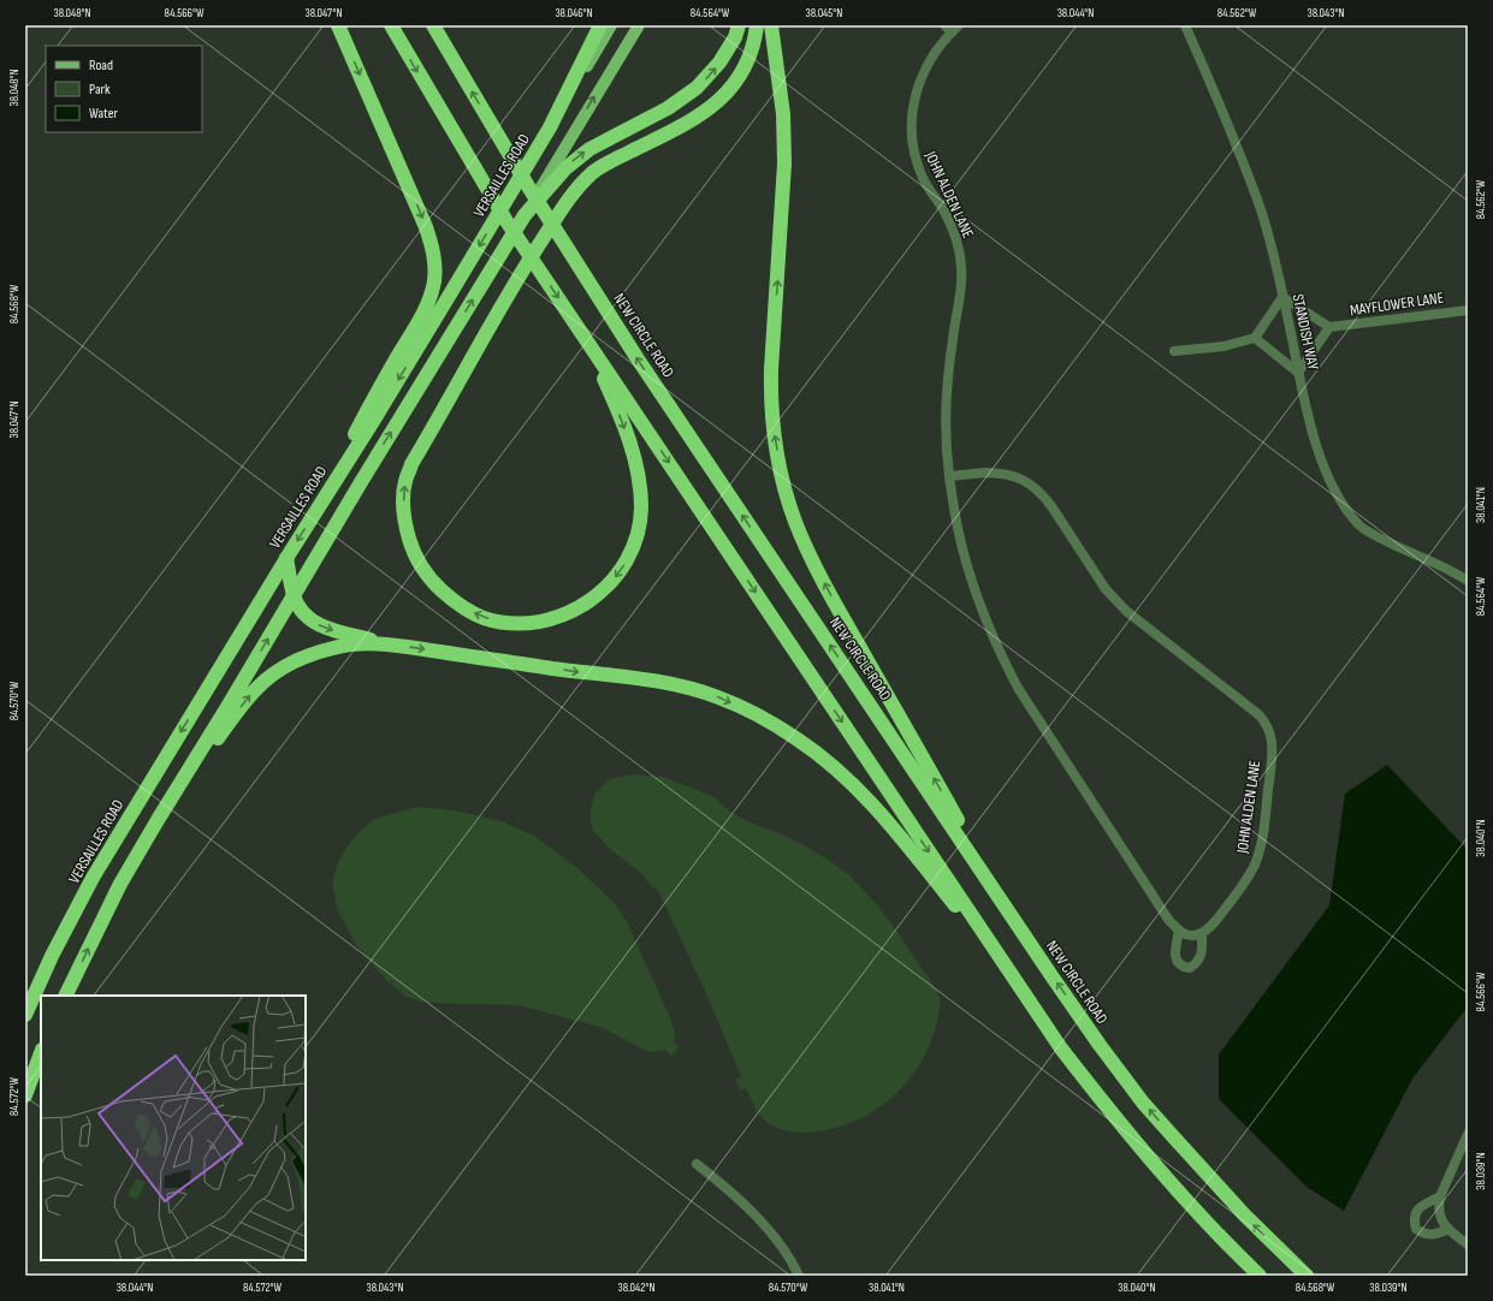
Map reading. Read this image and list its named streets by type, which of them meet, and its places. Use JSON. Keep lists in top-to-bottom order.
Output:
{
  "streets": {
    "highway": ["VERSAILLES ROAD", "NEW CIRCLE ROAD"],
    "street": ["JOHN ALDEN LANE", "MAYFLOWER LANE", "STANDISH WAY"]
  },
  "crossings": [
    ["MAYFLOWER LANE", "STANDISH WAY"]
  ],
  "legend": ["Road", "Park", "Water"],
  "coordinates": [
    "38.048°N",
    "84.566°W",
    "38.047°N",
    "38.046°N",
    "84.564°W",
    "38.045°N",
    "38.044°N",
    "84.562°W",
    "38.043°N",
    "84.568°W",
    "38.041°N",
    "84.570°W",
    "38.040°N",
    "84.572°W",
    "38.039°N",
    "38.042°N"
  ]
}
